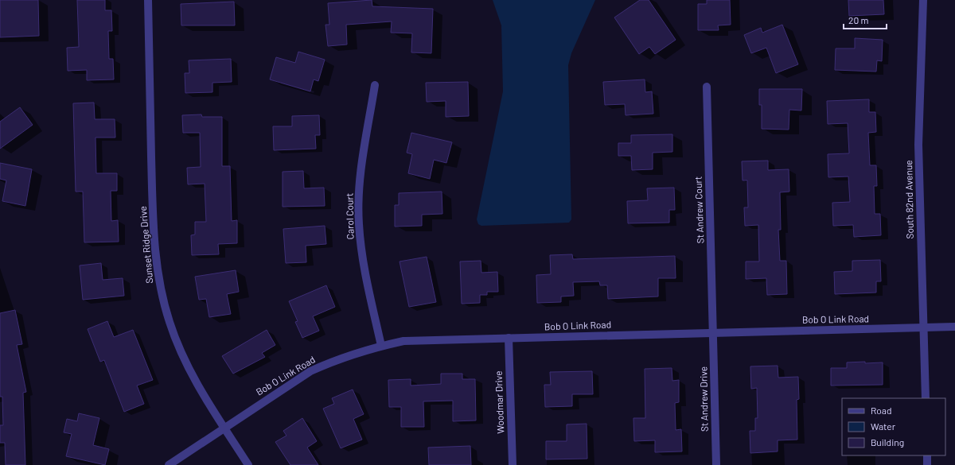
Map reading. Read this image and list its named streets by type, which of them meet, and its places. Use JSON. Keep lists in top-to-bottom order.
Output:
{
  "streets": {
    "street": [
      "South 82nd Avenue",
      "St Andrew Court",
      "Carol Court",
      "Sunset Ridge Drive",
      "Bob O Link Road",
      "St Andrew Drive",
      "Woodmar Drive"
    ]
  },
  "crossings": [
    ["South 82nd Avenue", "Bob O Link Road"],
    ["St Andrew Court", "Bob O Link Road"],
    ["St Andrew Court", "St Andrew Drive"],
    ["Carol Court", "Bob O Link Road"],
    ["Sunset Ridge Drive", "Bob O Link Road"],
    ["Bob O Link Road", "St Andrew Drive"],
    ["Bob O Link Road", "Woodmar Drive"]
  ],
  "legend": ["Road", "Water", "Building"],
  "scale_bar": "20 m"
}
